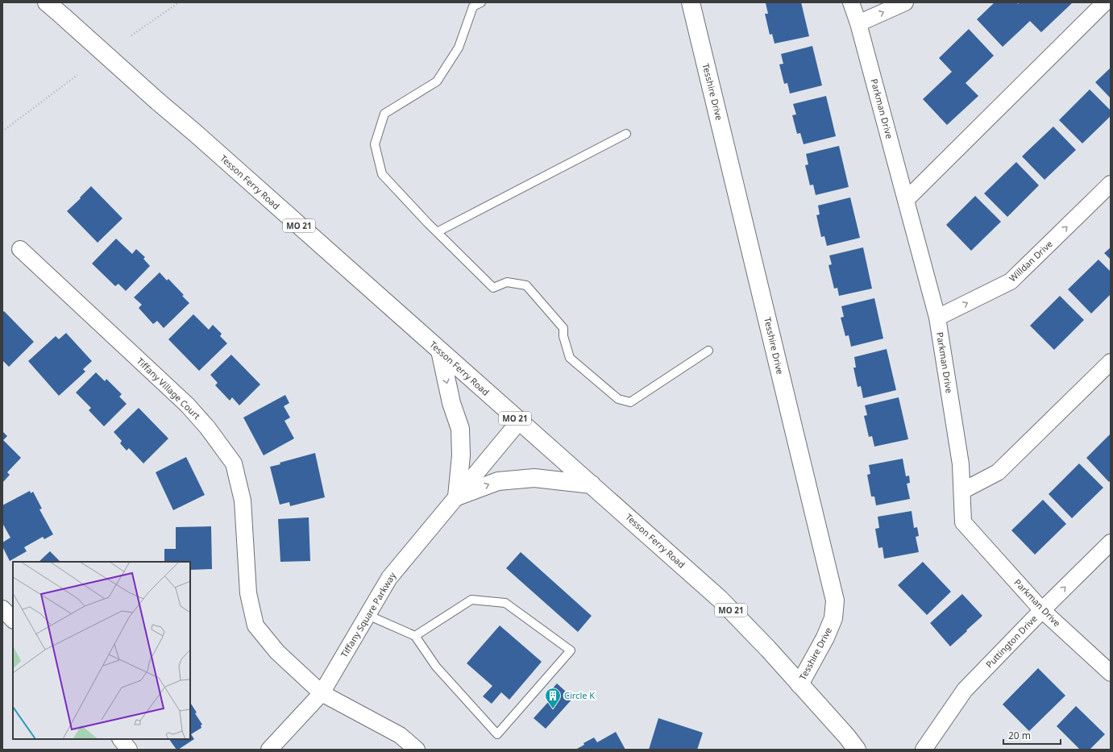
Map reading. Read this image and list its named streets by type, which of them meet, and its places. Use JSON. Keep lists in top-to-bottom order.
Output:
{
  "streets": {
    "main road": ["Tesshire Drive", "Tesson Ferry Road", "MO 21"],
    "street": [
      "Parkman Drive",
      "Willdan Drive",
      "Tiffany Village Court",
      "Tiffany Square Parkway",
      "Puttington Drive"
    ]
  },
  "crossings": [
    ["Tesshire Drive", "Tesson Ferry Road"],
    ["Parkman Drive", "Willdan Drive"],
    ["Parkman Drive", "Puttington Drive"],
    ["Tesson Ferry Road", "Tiffany Square Parkway"],
    ["Tiffany Village Court", "Tiffany Square Parkway"]
  ],
  "places": {
    "building": ["Circle K"]
  },
  "scale_bar": "20 m"
}
